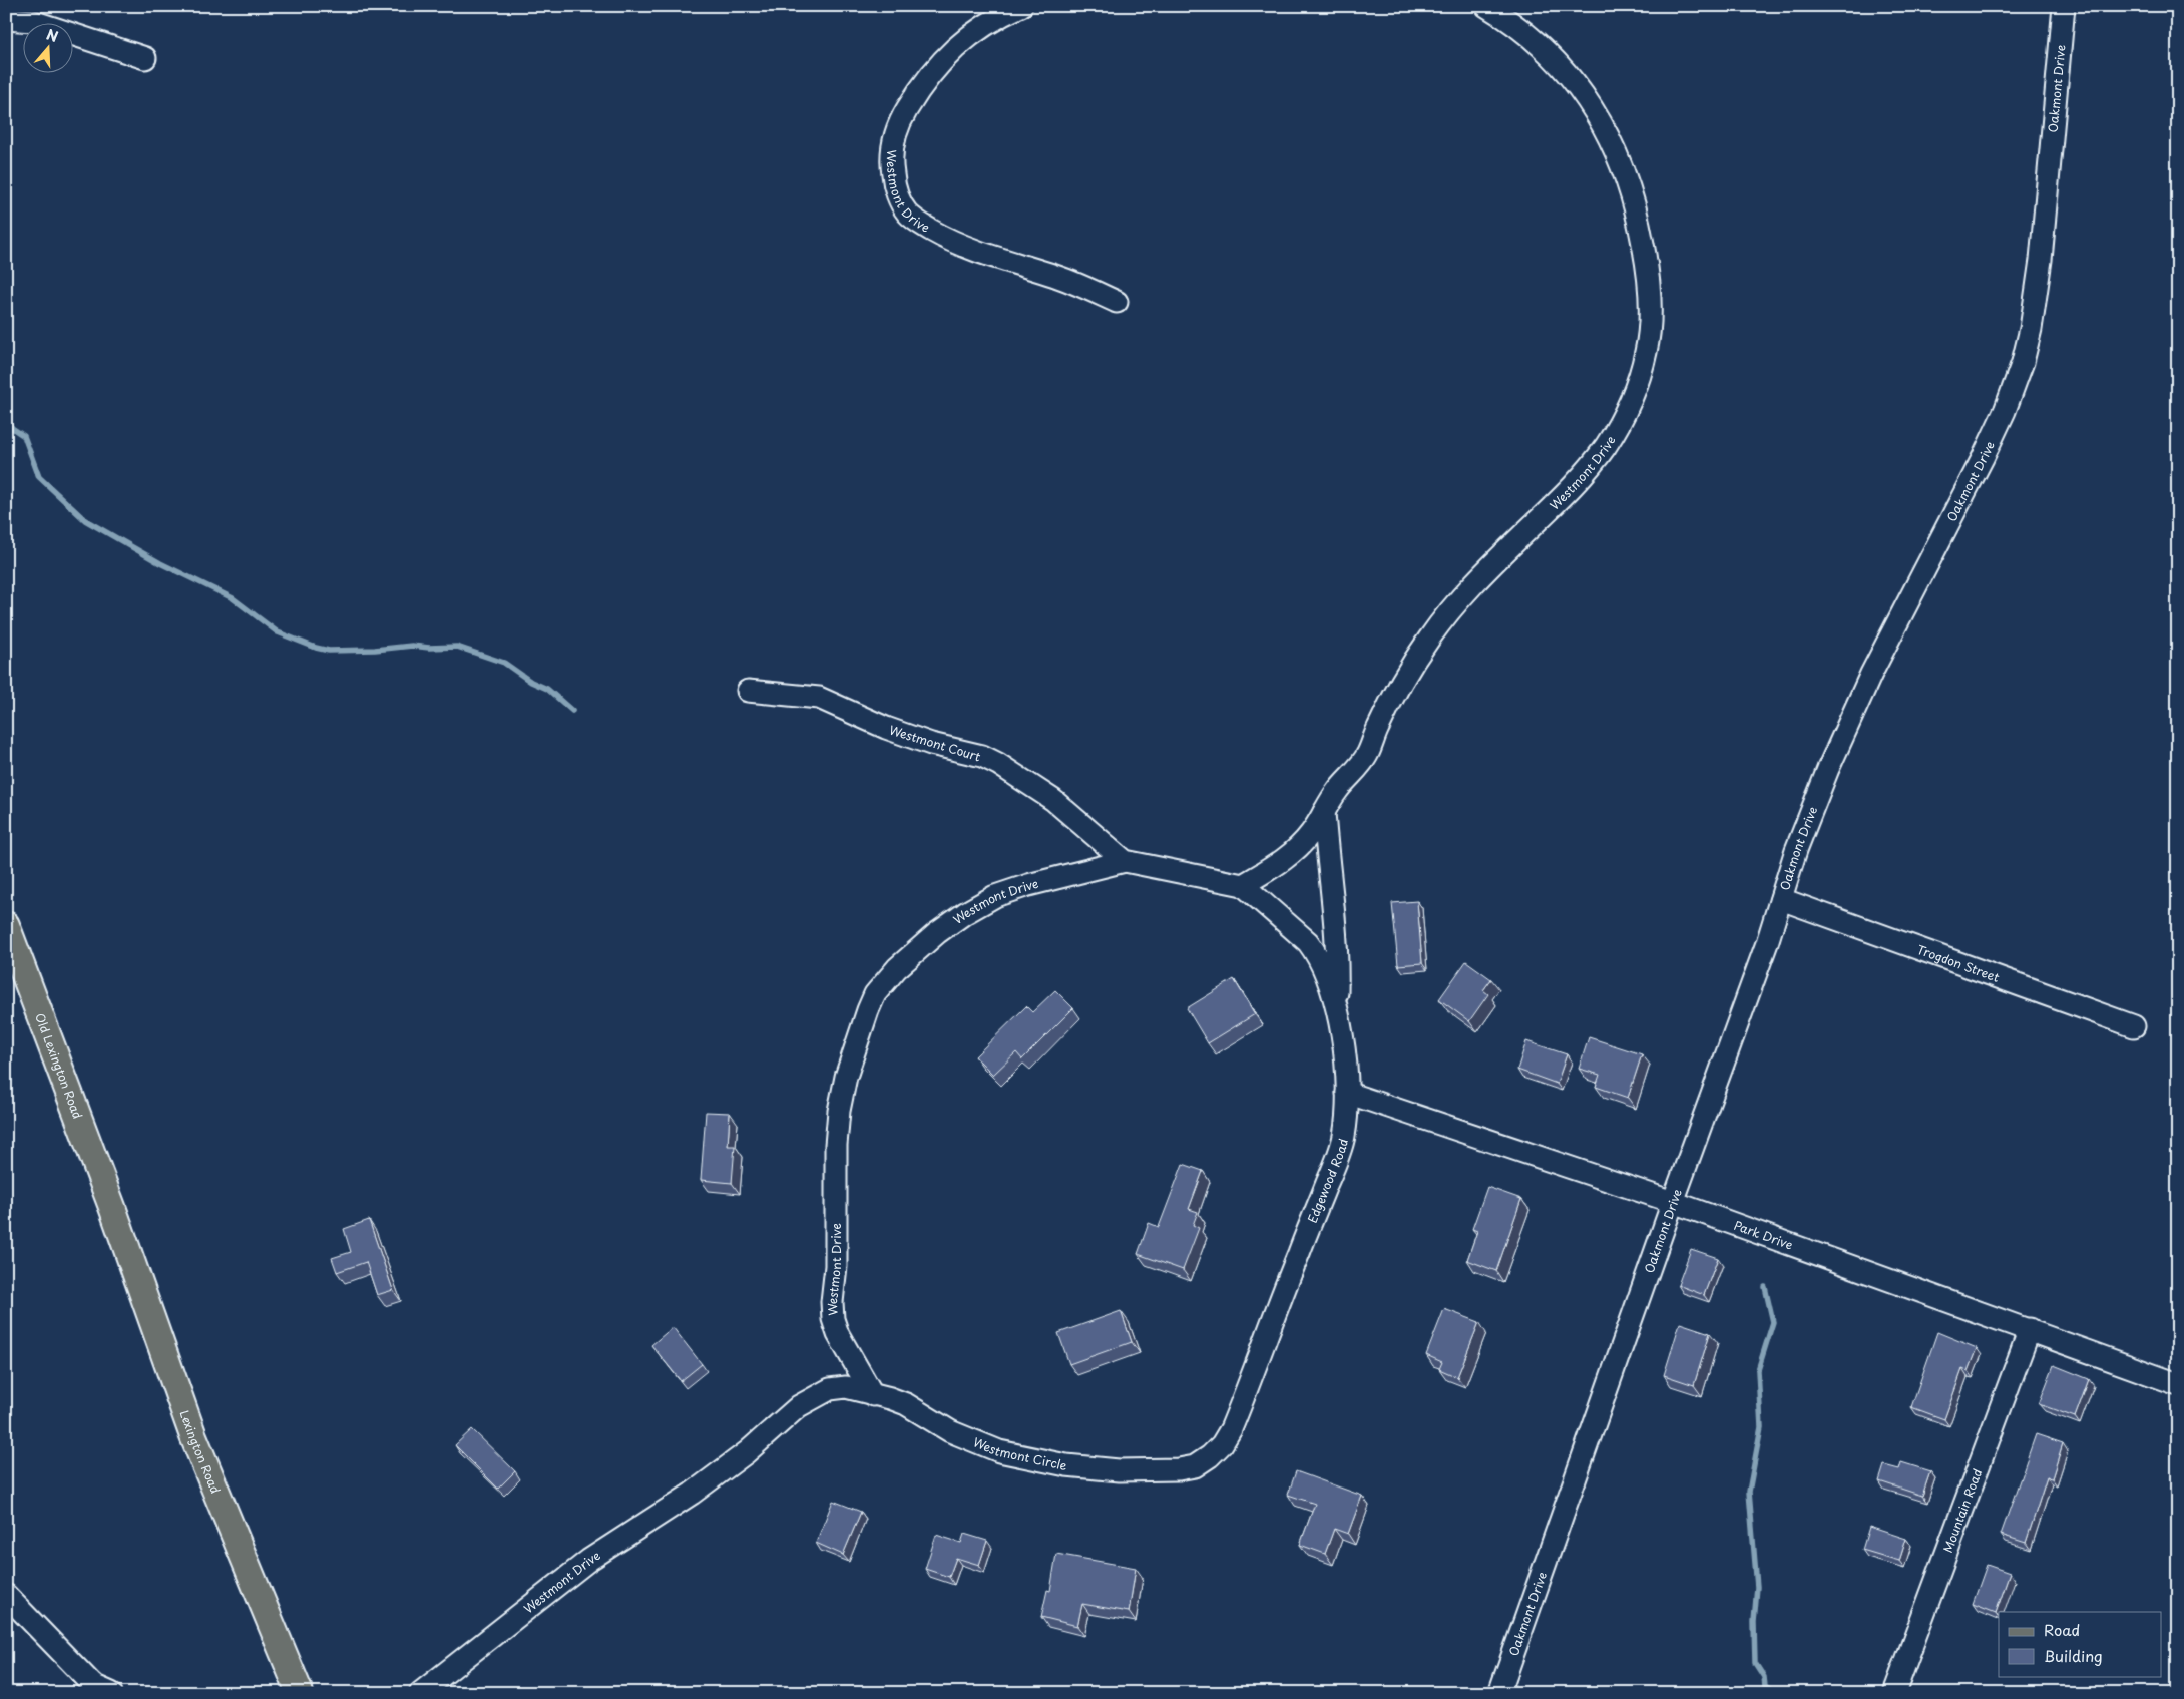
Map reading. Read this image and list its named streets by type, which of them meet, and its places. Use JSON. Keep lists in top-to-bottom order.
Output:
{
  "streets": {
    "main road": ["Old Lexington Road", "Lexington Road"],
    "street": [
      "Oakmont Drive",
      "Westmont Drive",
      "Westmont Court",
      "Trogdon Street",
      "Edgewood Road",
      "Park Drive",
      "Westmont Circle",
      "Mountain Road"
    ]
  },
  "crossings": [
    ["Oakmont Drive", "Trogdon Street"],
    ["Oakmont Drive", "Park Drive"],
    ["Westmont Drive", "Westmont Court"],
    ["Westmont Drive", "Edgewood Road"],
    ["Westmont Drive", "Westmont Circle"],
    ["Westmont Court", "Edgewood Road"],
    ["Old Lexington Road", "Lexington Road"],
    ["Edgewood Road", "Park Drive"],
    ["Edgewood Road", "Westmont Circle"],
    ["Park Drive", "Mountain Road"]
  ],
  "legend": ["Road", "Building"],
  "north": "top"
}
